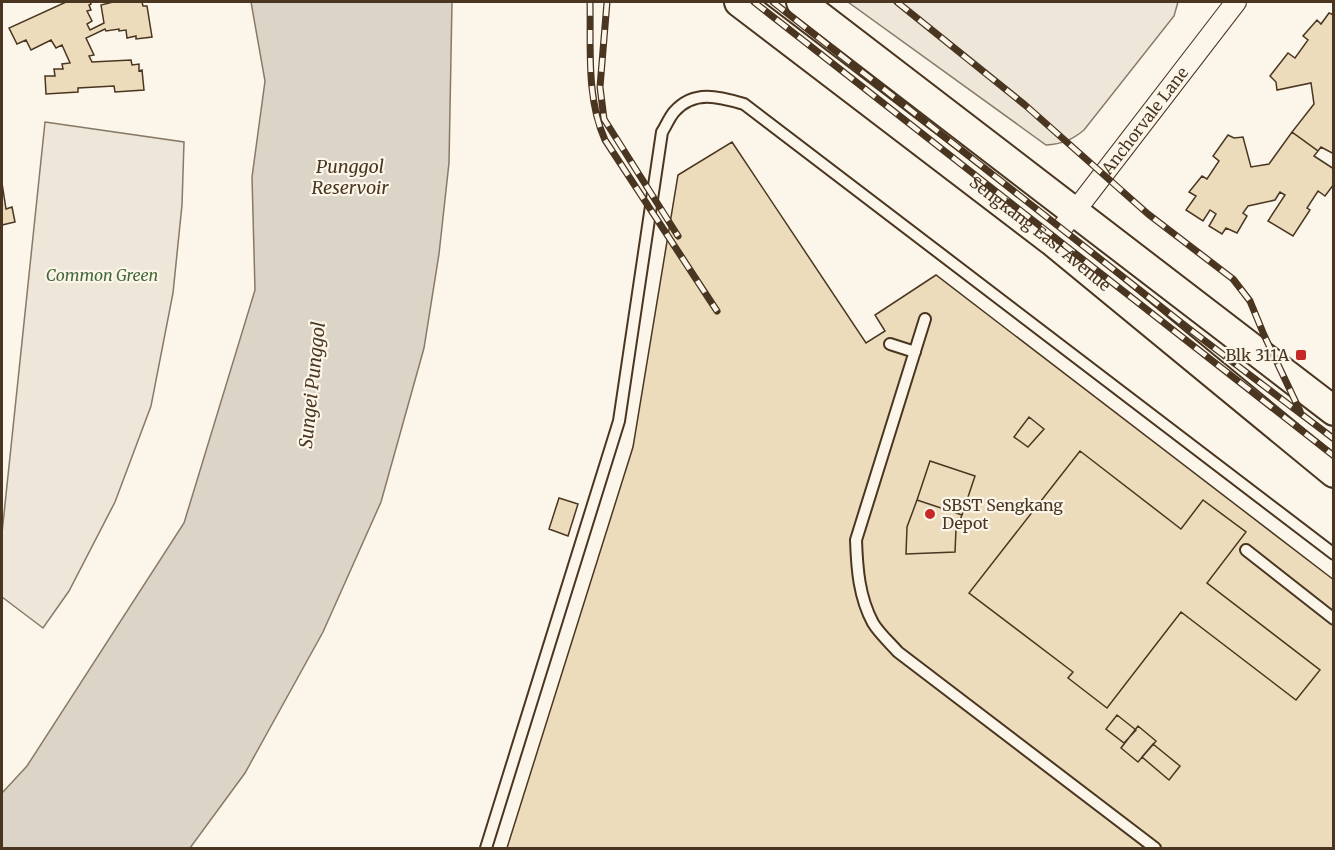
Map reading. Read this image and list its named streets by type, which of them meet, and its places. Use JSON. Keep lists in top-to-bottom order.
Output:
{
  "streets": {
    "main road": ["Sengkang East Avenue"],
    "street": ["Anchorvale Lane"]
  },
  "crossings": [
    ["Anchorvale Lane", "Sengkang East Avenue"]
  ],
  "water": ["Punggol Reservoir", "Sungei Punggol"],
  "parks": ["Common Green"],
  "places": {
    "transit": ["Blk 311A"],
    "other": ["SBST Sengkang Depot"]
  }
}
